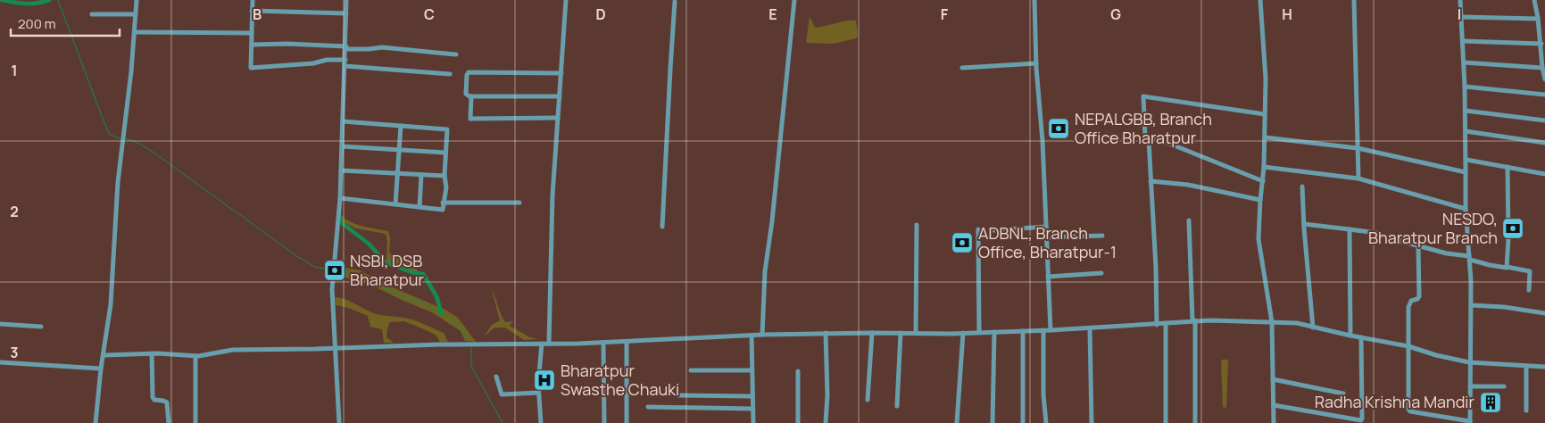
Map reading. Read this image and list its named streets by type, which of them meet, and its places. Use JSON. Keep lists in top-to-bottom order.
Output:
{
  "places": {
    "bank": [
      "NEPALGBB, Branch Office Bharatpur",
      "NESDO, Bharatpur Branch",
      "ADBNL, Branch Office, Bharatpur-1",
      "NSBI, DSB Bharatpur"
    ],
    "hospital": ["Bharatpur Swasthe Chauki"],
    "building": ["Radha Krishna Mandir"]
  },
  "scale_bar": "200 m",
  "grid": {
    "columns": [
      "B",
      "C",
      "D",
      "E",
      "F",
      "G",
      "H",
      "I"
    ],
    "rows": ["1", "2", "3"]
  }
}
